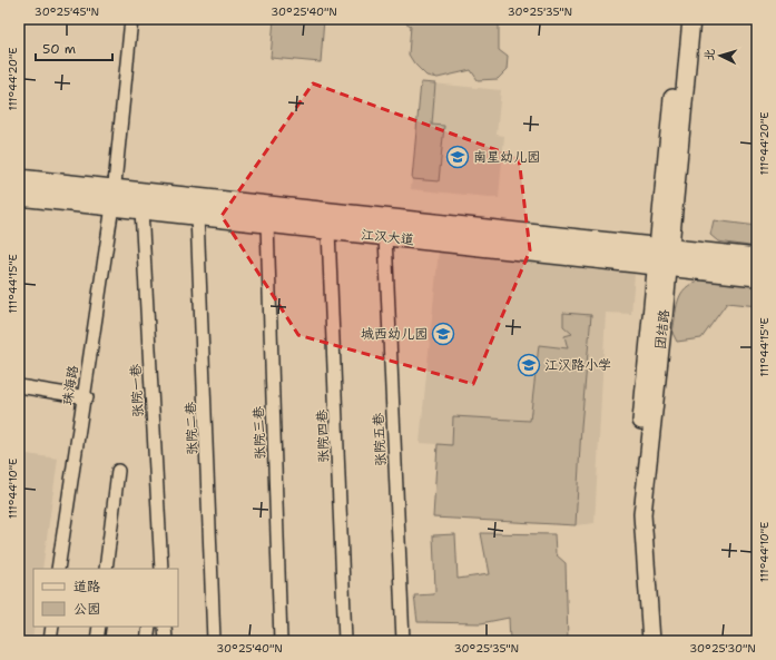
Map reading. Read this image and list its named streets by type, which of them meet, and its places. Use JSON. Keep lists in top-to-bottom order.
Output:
{
  "streets": {
    "main road": ["江汉大道", "团结路"],
    "street": [
      "珠海路",
      "张院一巷",
      "张院二巷",
      "张院三巷",
      "张院四巷",
      "张院五巷"
    ]
  },
  "crossings": [
    ["江汉大道", "团结路"],
    ["江汉大道", "珠海路"],
    ["江汉大道", "张院一巷"],
    ["江汉大道", "张院二巷"],
    ["江汉大道", "张院三巷"],
    ["江汉大道", "张院四巷"],
    ["江汉大道", "张院五巷"]
  ],
  "places": {
    "school or university": ["南星幼儿园", "城西幼儿园", "江汉路小学"]
  },
  "legend": ["道路", "公园"],
  "scale_bar": "50 m",
  "north": "left",
  "coordinates": [
    "30°25'45\"N",
    "30°25'40\"N",
    "30°25'35\"N",
    "111°44'20\"E",
    "111°44'15\"E",
    "111°44'10\"E",
    "30°25'30\"N"
  ]
}
